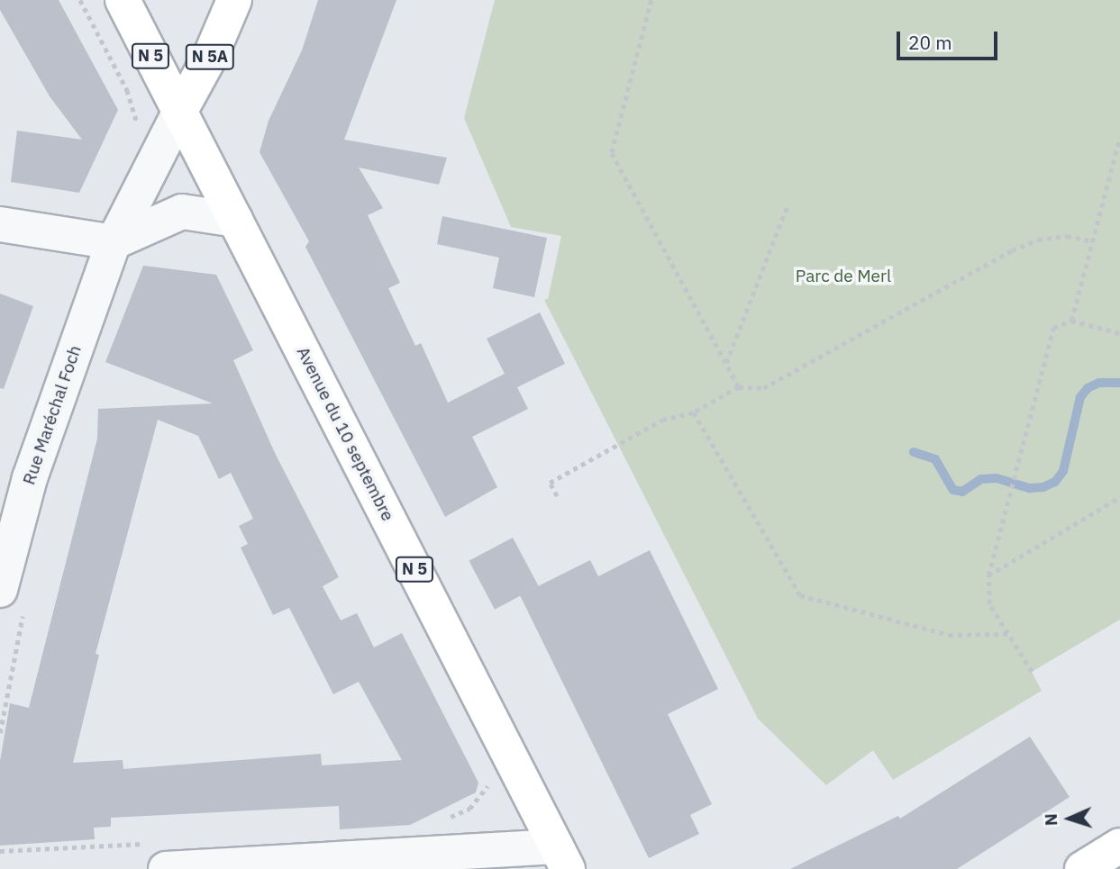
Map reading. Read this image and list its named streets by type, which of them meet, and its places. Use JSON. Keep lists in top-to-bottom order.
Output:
{
  "streets": {
    "main road": ["N 5", "N 5A", "Avenue du 10 septembre"],
    "street": ["Rue Maréchal Foch"]
  },
  "crossings": [
    ["N 5A", "Rue Maréchal Foch"],
    ["N 5A", "Avenue du 10 septembre"],
    ["Rue Maréchal Foch", "Avenue du 10 septembre"]
  ],
  "parks": ["Parc de Merl"],
  "scale_bar": "20 m",
  "north": "left"
}
